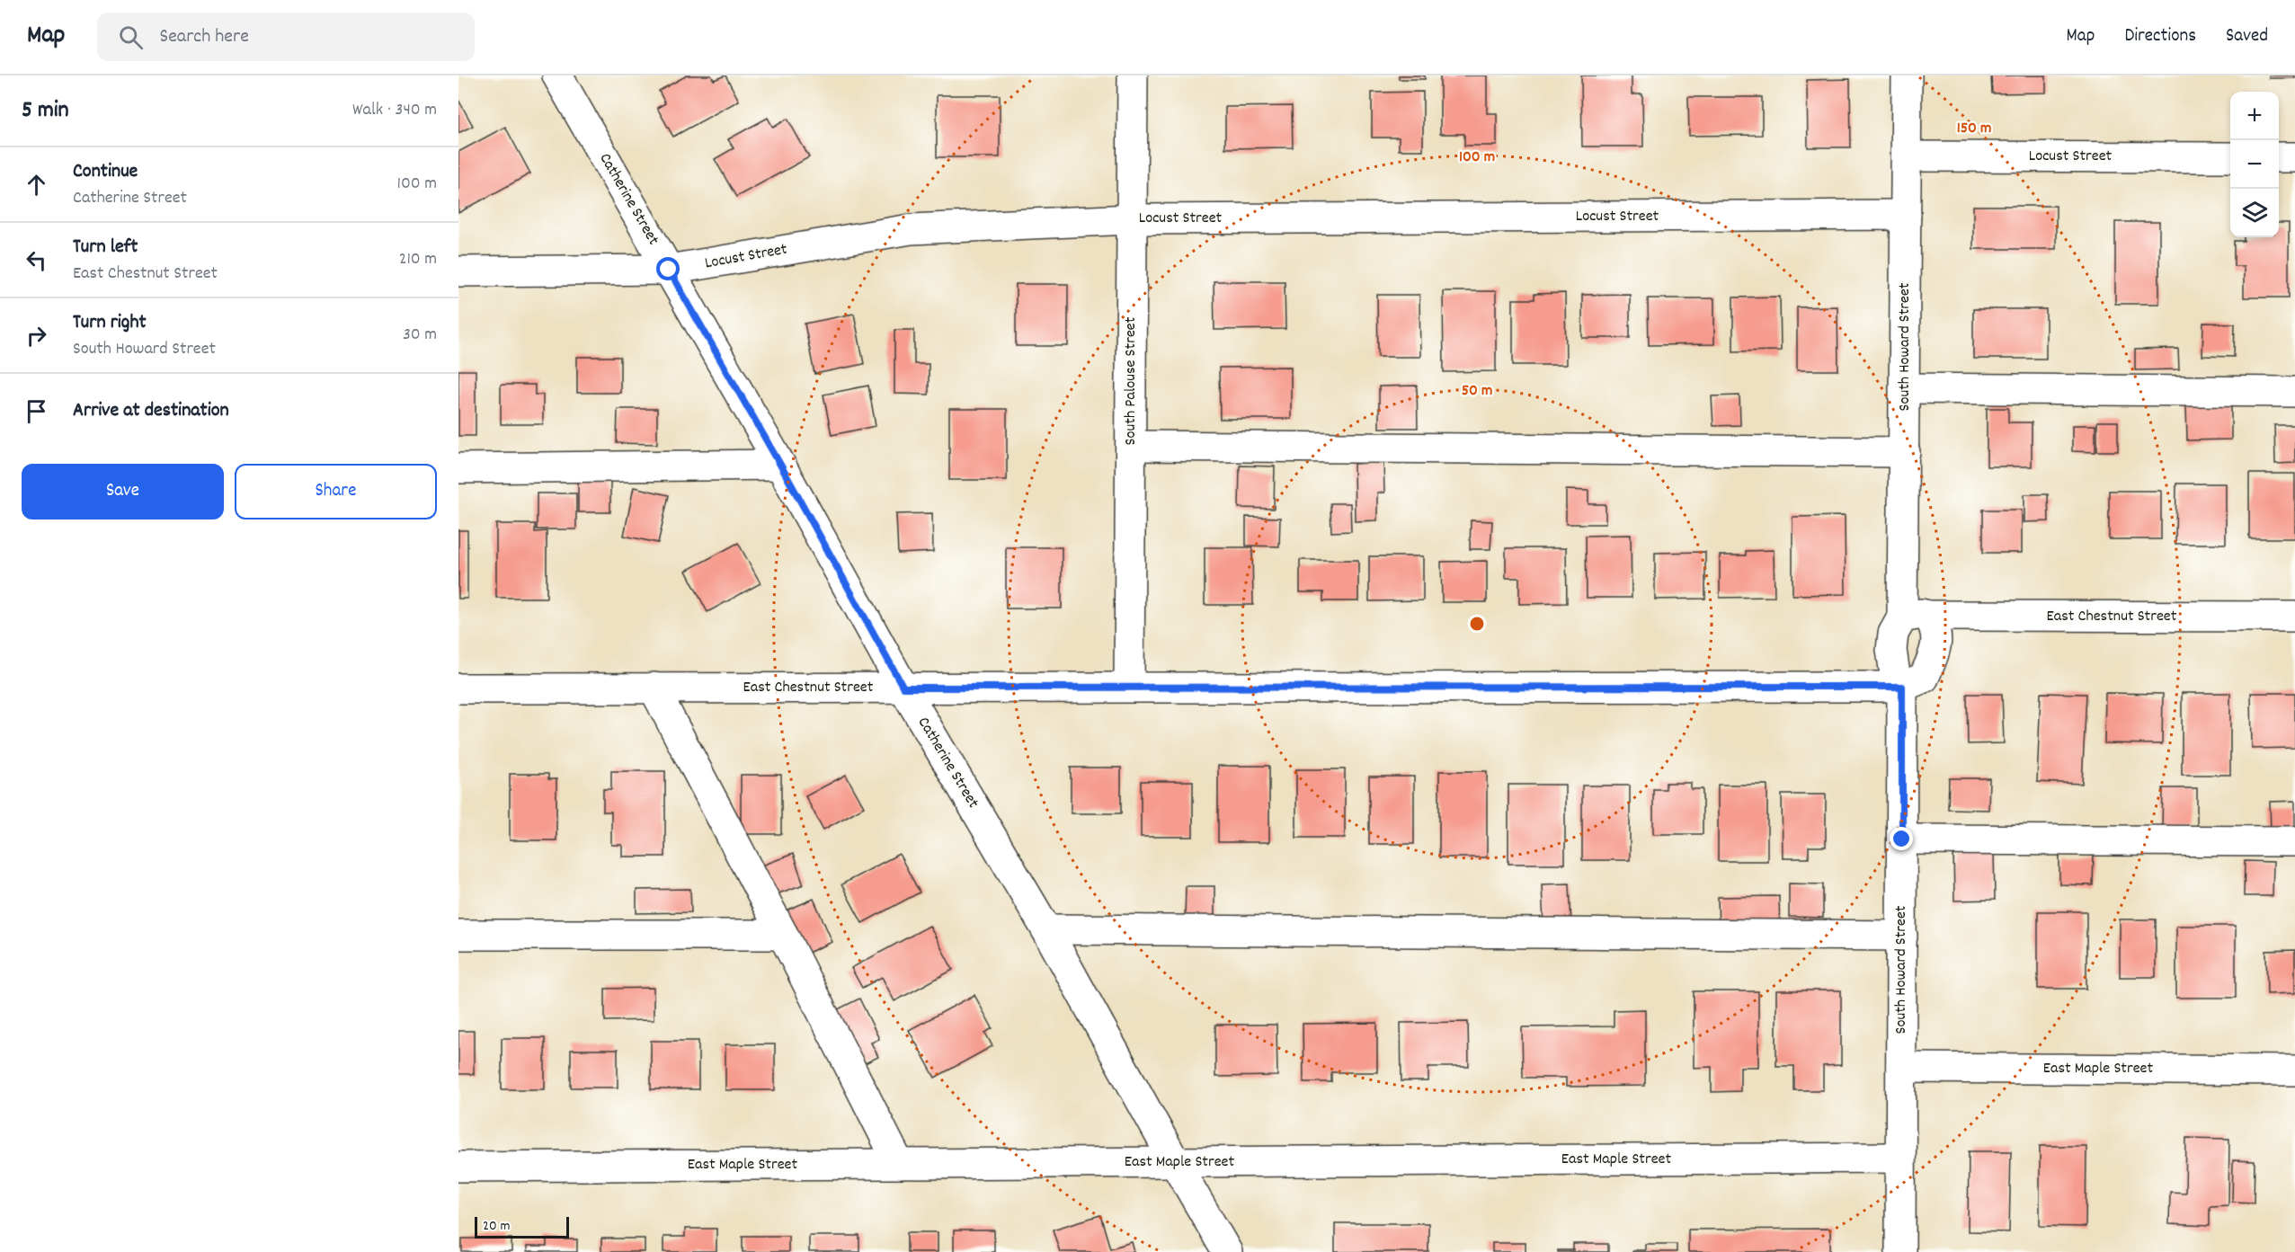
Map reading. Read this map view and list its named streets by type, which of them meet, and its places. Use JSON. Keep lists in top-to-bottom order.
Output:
{
  "streets": {
    "street": [
      "Locust Street",
      "Catherine Street",
      "South Howard Street",
      "South Palouse Street",
      "East Chestnut Street",
      "East Maple Street"
    ]
  },
  "crossings": [
    ["Locust Street", "Catherine Street"],
    ["Locust Street", "South Howard Street"],
    ["Locust Street", "South Palouse Street"],
    ["Catherine Street", "East Chestnut Street"],
    ["Catherine Street", "East Maple Street"],
    ["South Howard Street", "East Chestnut Street"],
    ["South Howard Street", "East Maple Street"],
    ["South Palouse Street", "East Chestnut Street"]
  ],
  "scale_bar": "20 m",
  "page": {
    "header": "Map",
    "search": "Search here",
    "nav": ["Map", "Directions", "Saved"],
    "heading": ["5 min", "Walk · 340 m"],
    "map_buttons": ["+", "−"],
    "list": [
      ["Continue", "Catherine Street", "100 m"],
      ["Turn left", "East Chestnut Street", "210 m"],
      ["Turn right", "South Howard Street", "30 m"],
      "Arrive at destination"
    ],
    "buttons": ["Save", "Share"],
    "scale": "20 m"
  },
  "rings": ["150 m", "100 m", "50 m"]
}
